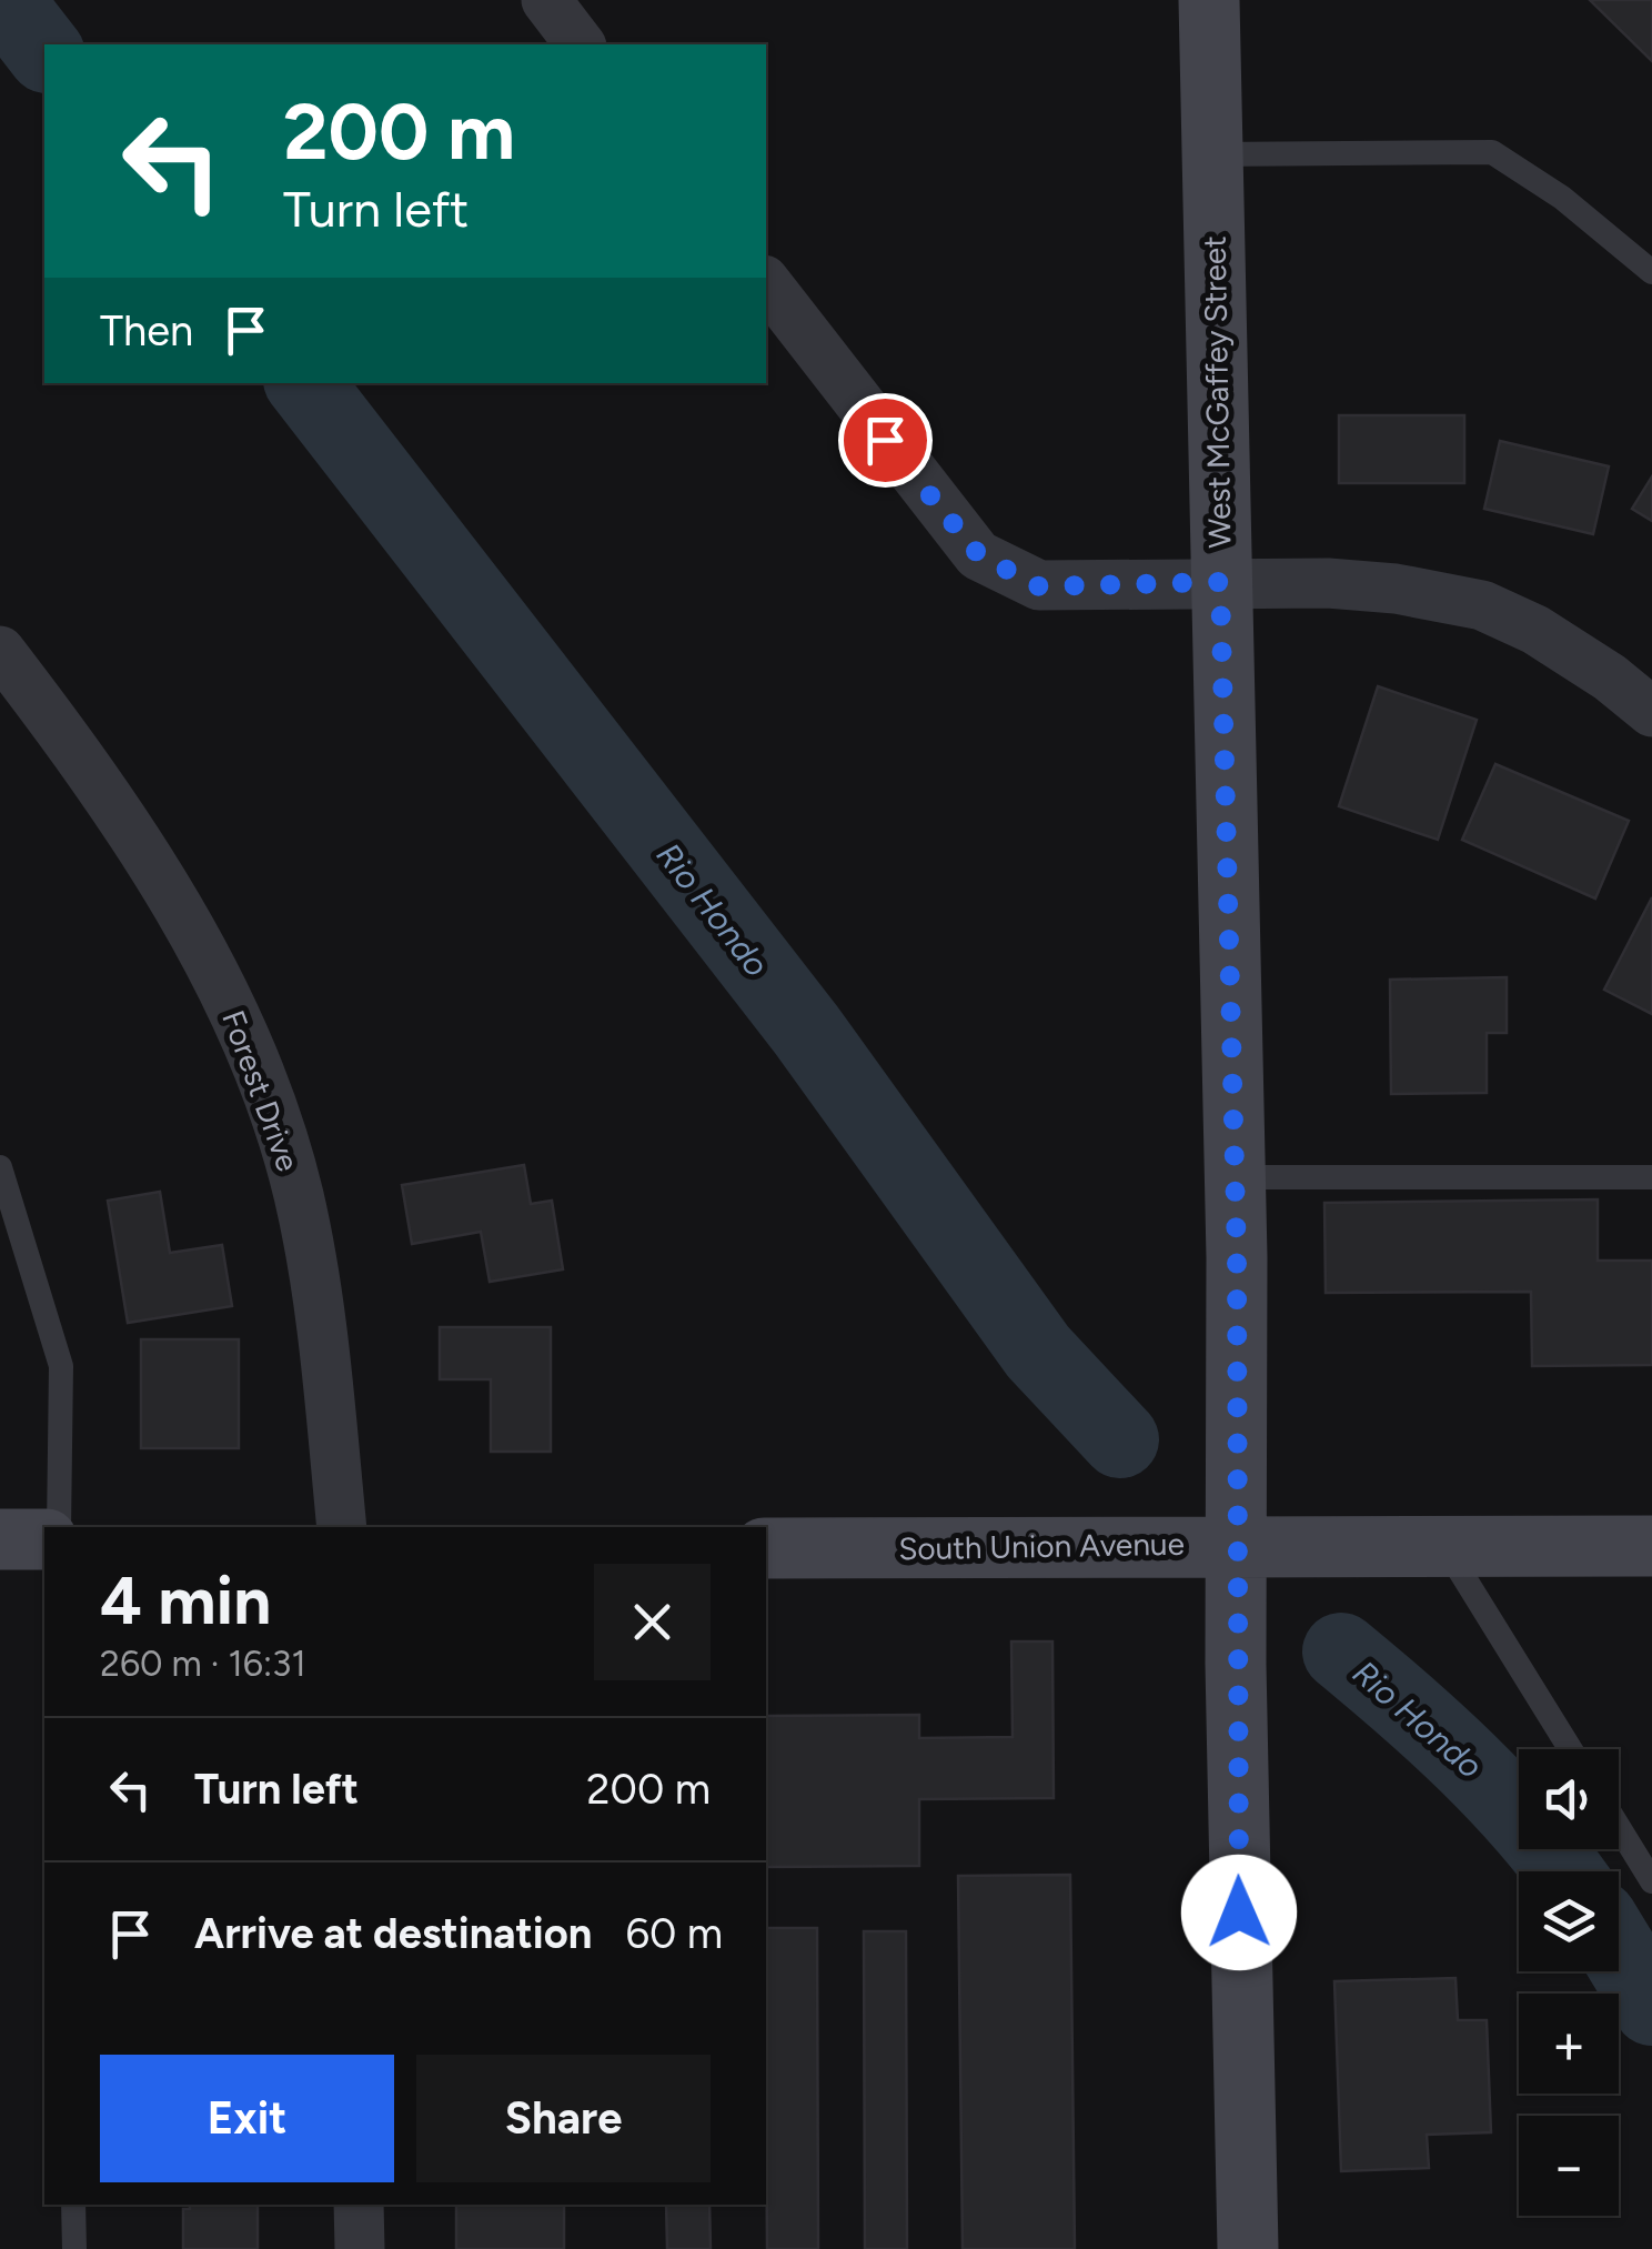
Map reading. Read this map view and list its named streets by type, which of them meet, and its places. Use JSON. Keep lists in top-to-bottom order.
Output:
{
  "streets": {
    "main road": ["West McGaffey Street", "South Union Avenue"],
    "street": ["Forest Drive"]
  },
  "crossings": [
    ["West McGaffey Street", "South Union Avenue"]
  ],
  "water": ["Rio Hondo"],
  "page": {
    "turn": ["200 m", "Turn left"],
    "then": "Then",
    "heading": ["4 min", "260 m · 16:31"],
    "list": [
      {
        "name": "Turn left",
        "value": "200 m"
      },
      {
        "name": "Arrive at destination",
        "value": "60 m"
      }
    ],
    "map_buttons": ["+", "−"],
    "buttons": ["Exit", "Share"]
  }
}
